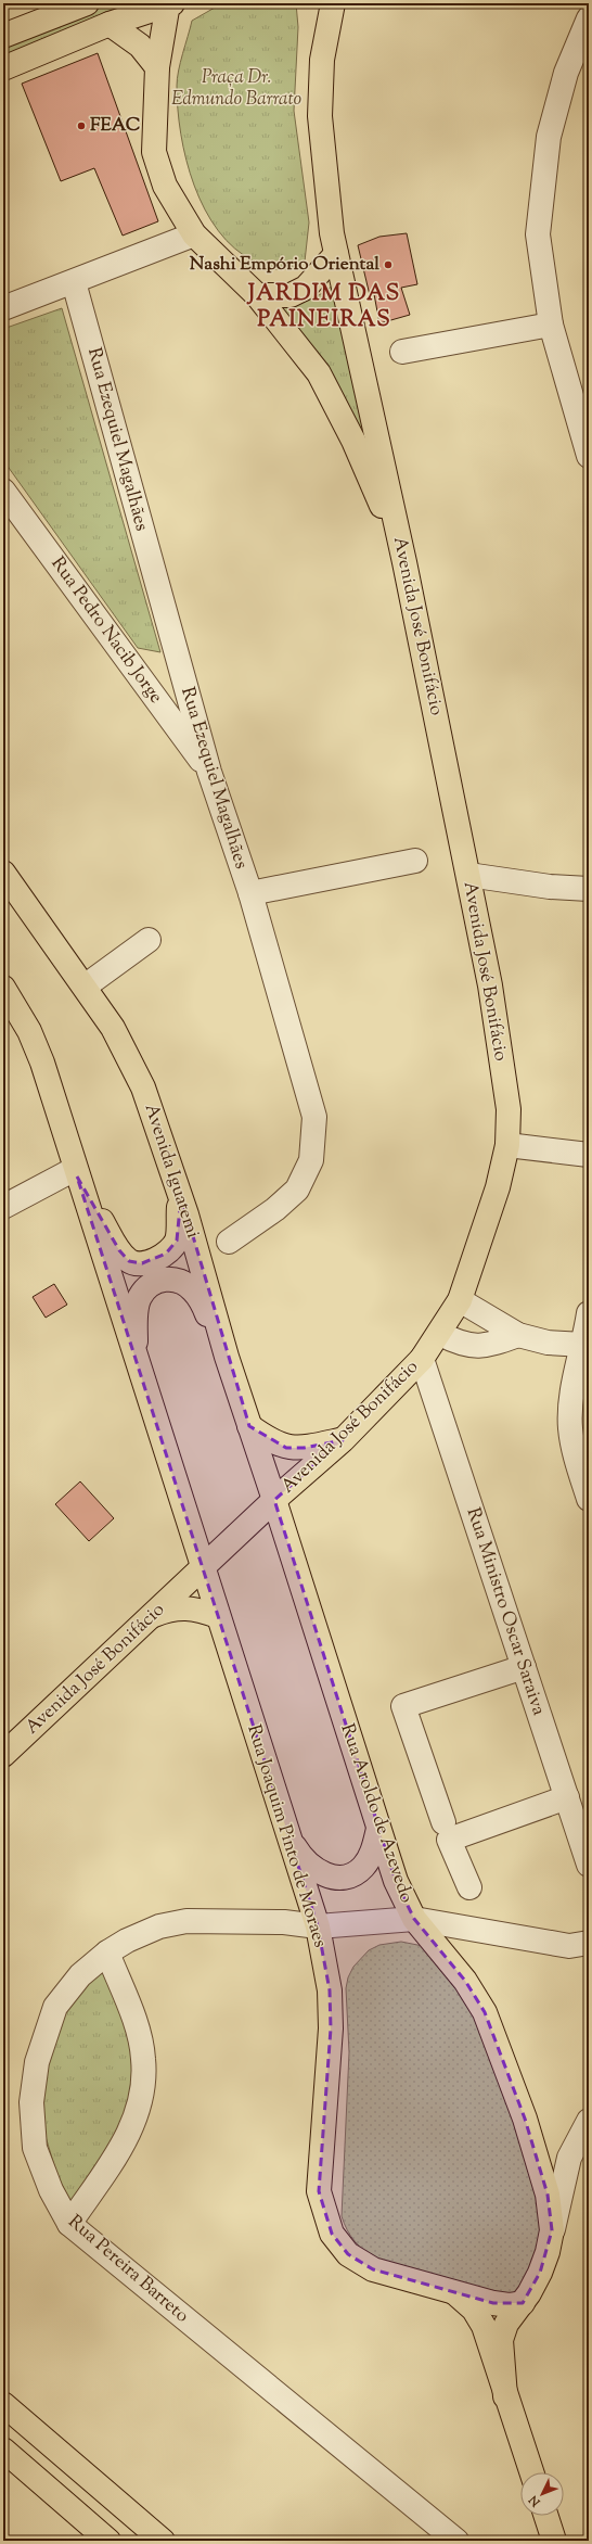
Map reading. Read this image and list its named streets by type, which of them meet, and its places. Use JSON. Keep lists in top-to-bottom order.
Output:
{
  "streets": {
    "main road": [
      "Avenida José Bonifácio",
      "Avenida Iguatemi",
      "Rua Aroldo de Azevedo",
      "Rua Joaquim Pinto de Moraes"
    ],
    "street": [
      "Rua Ezequiel Magalhães",
      "Rua Pedro Nacib Jorge",
      "Rua Ministro Oscar Saraiva",
      "Rua Pereira Barreto"
    ]
  },
  "crossings": [
    ["Rua Ezequiel Magalhães", "Rua Pedro Nacib Jorge"],
    ["Avenida José Bonifácio", "Avenida Iguatemi"],
    ["Avenida José Bonifácio", "Rua Ministro Oscar Saraiva"],
    ["Avenida José Bonifácio", "Rua Aroldo de Azevedo"],
    ["Avenida José Bonifácio", "Rua Joaquim Pinto de Moraes"],
    ["Avenida Iguatemi", "Rua Aroldo de Azevedo"],
    ["Rua Aroldo de Azevedo", "Rua Joaquim Pinto de Moraes"],
    ["Rua Aroldo de Azevedo", "Rua Pereira Barreto"],
    ["Rua Joaquim Pinto de Moraes", "Rua Pereira Barreto"]
  ],
  "districts": ["JARDIM DAS PAINEIRAS"],
  "parks": ["Praça Dr. Edmundo Barrato"],
  "places": ["FEAC", "Nashi Empório Oriental"],
  "north": "bottom left"
}
